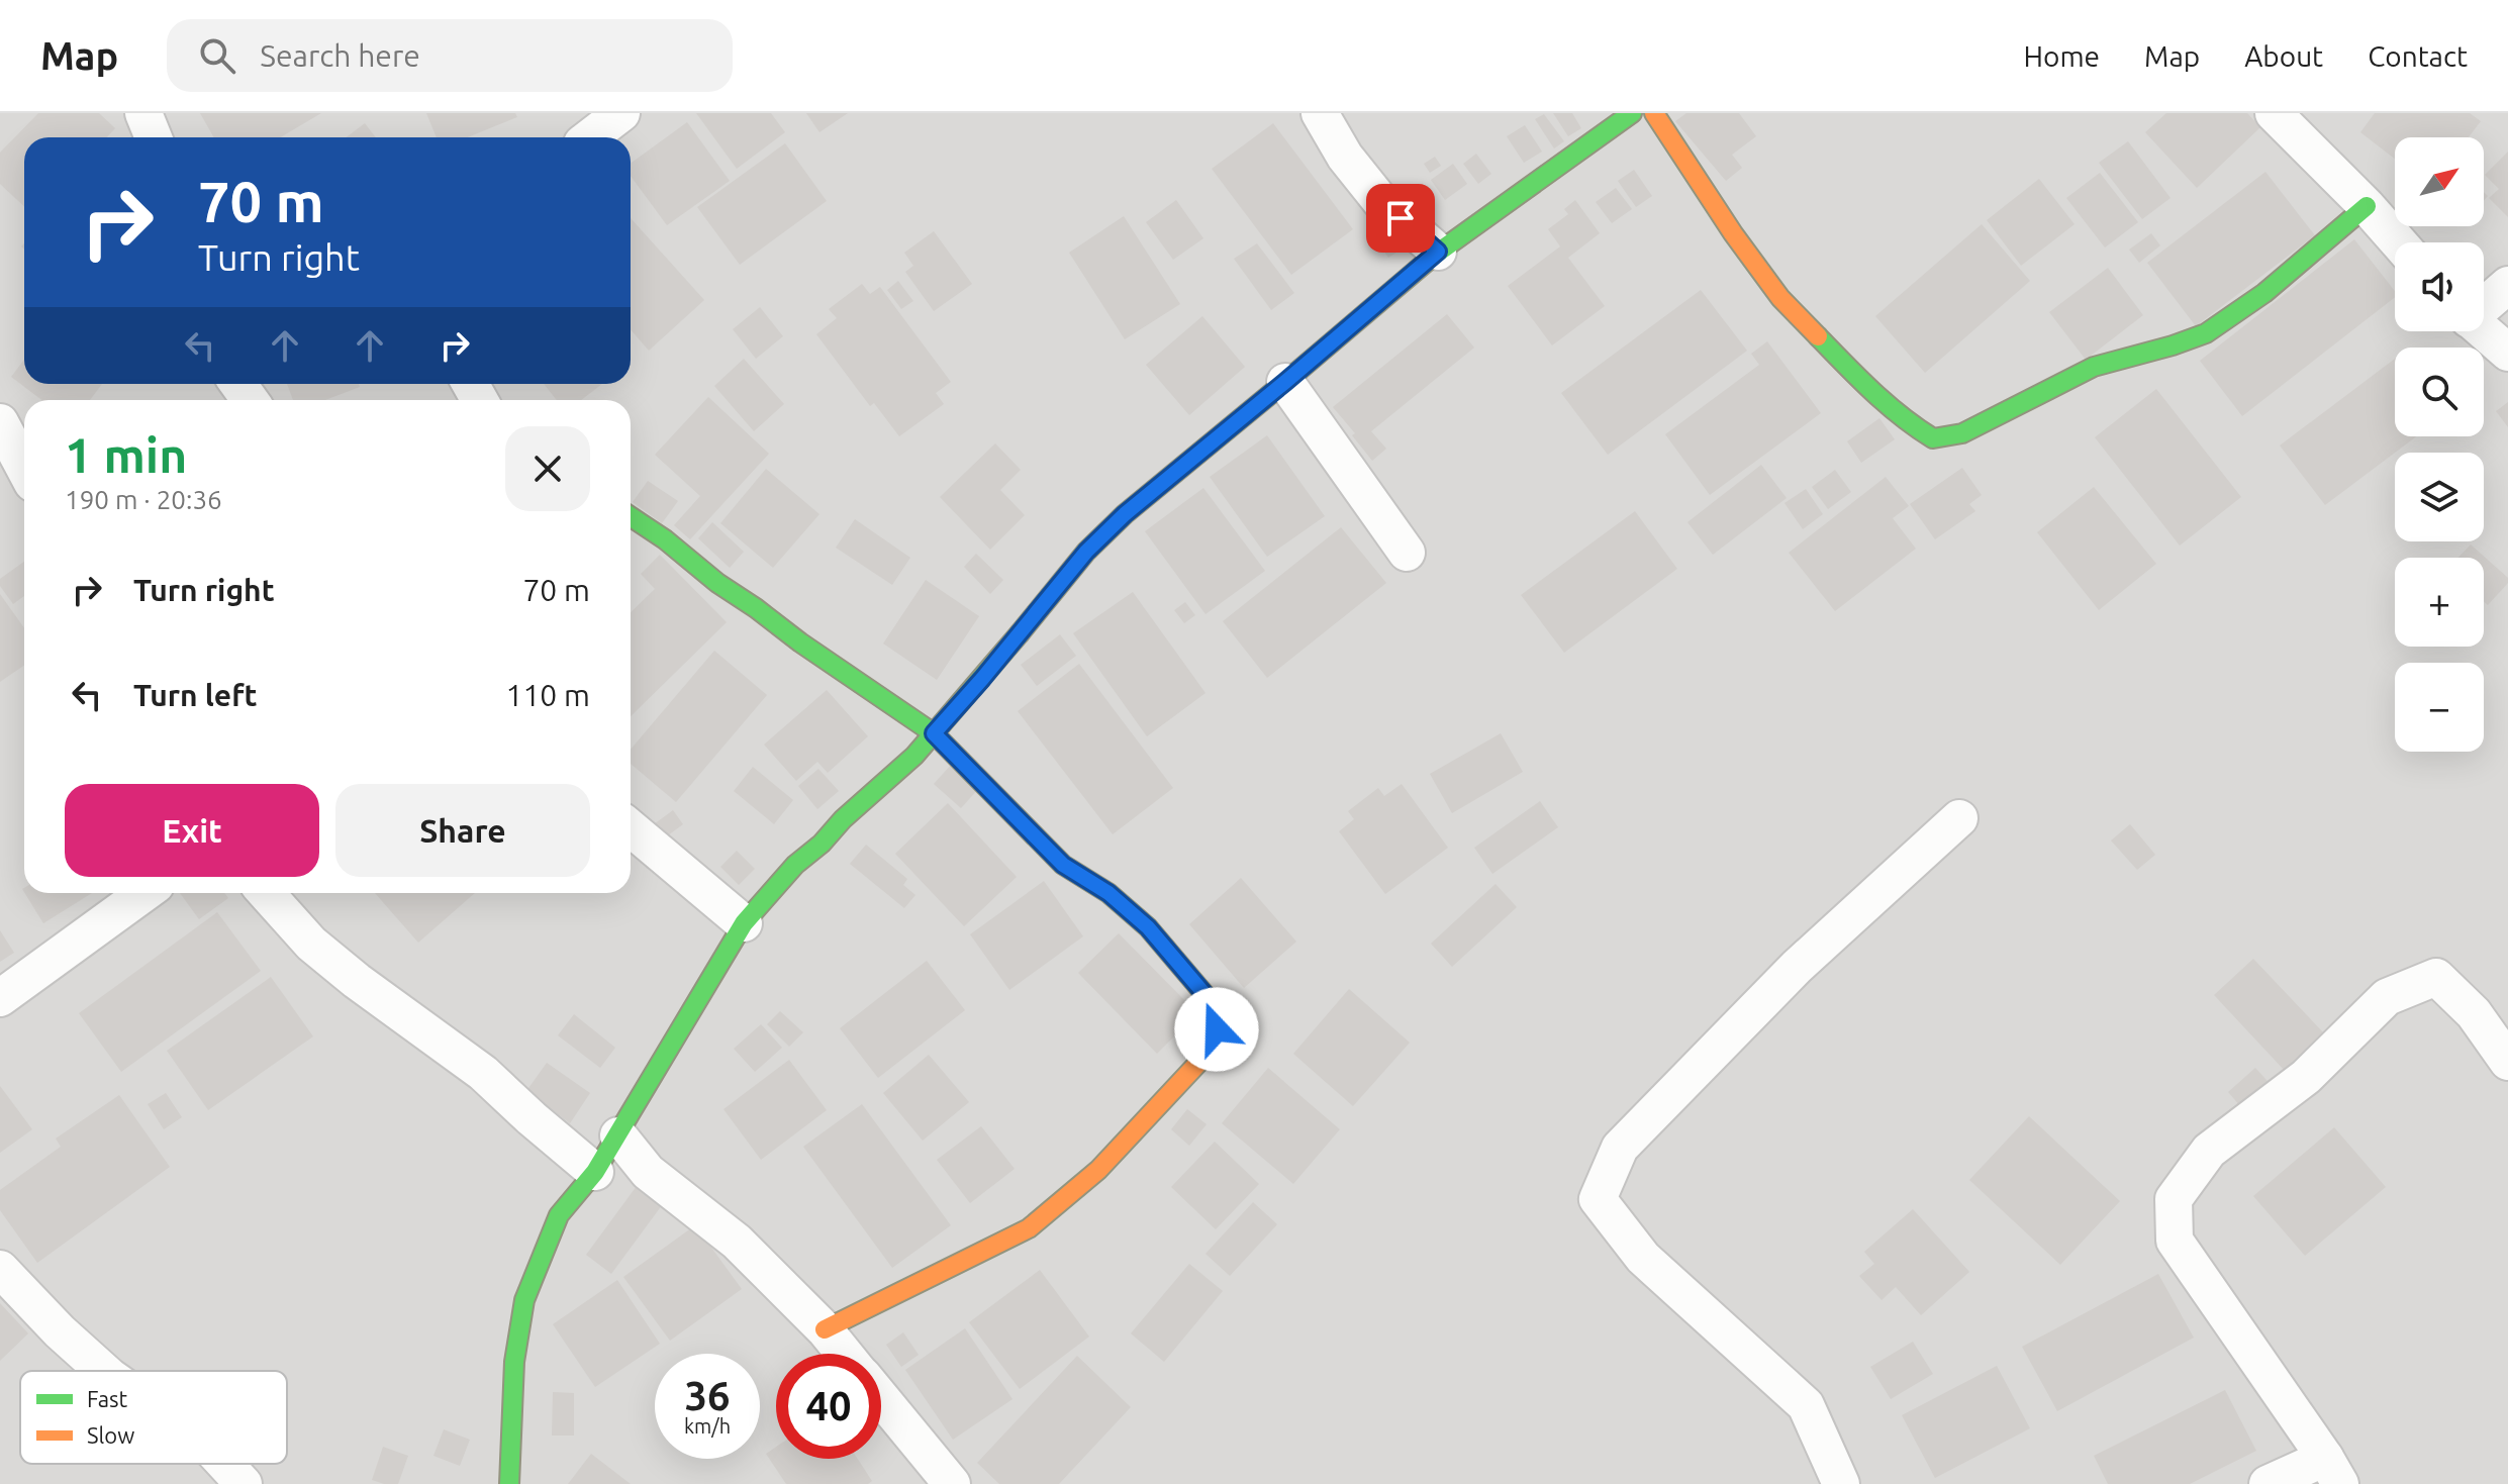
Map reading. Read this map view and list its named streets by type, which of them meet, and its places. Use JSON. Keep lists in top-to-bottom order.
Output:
{
  "legend": ["Fast", "Slow"],
  "north": "top right",
  "page": {
    "header": "Map",
    "search": "Search here",
    "nav": [
      "Home",
      "Map",
      "About",
      "Contact"
    ],
    "map_buttons": ["+", "−"],
    "turn": ["70 m", "Turn right"],
    "heading": ["1 min", "190 m · 20:36"],
    "list": [
      {
        "name": "Turn right",
        "value": "70 m"
      },
      {
        "name": "Turn left",
        "value": "110 m"
      }
    ],
    "buttons": ["Exit", "Share"],
    "speed": "36 km/h",
    "limit": "40"
  }
}
